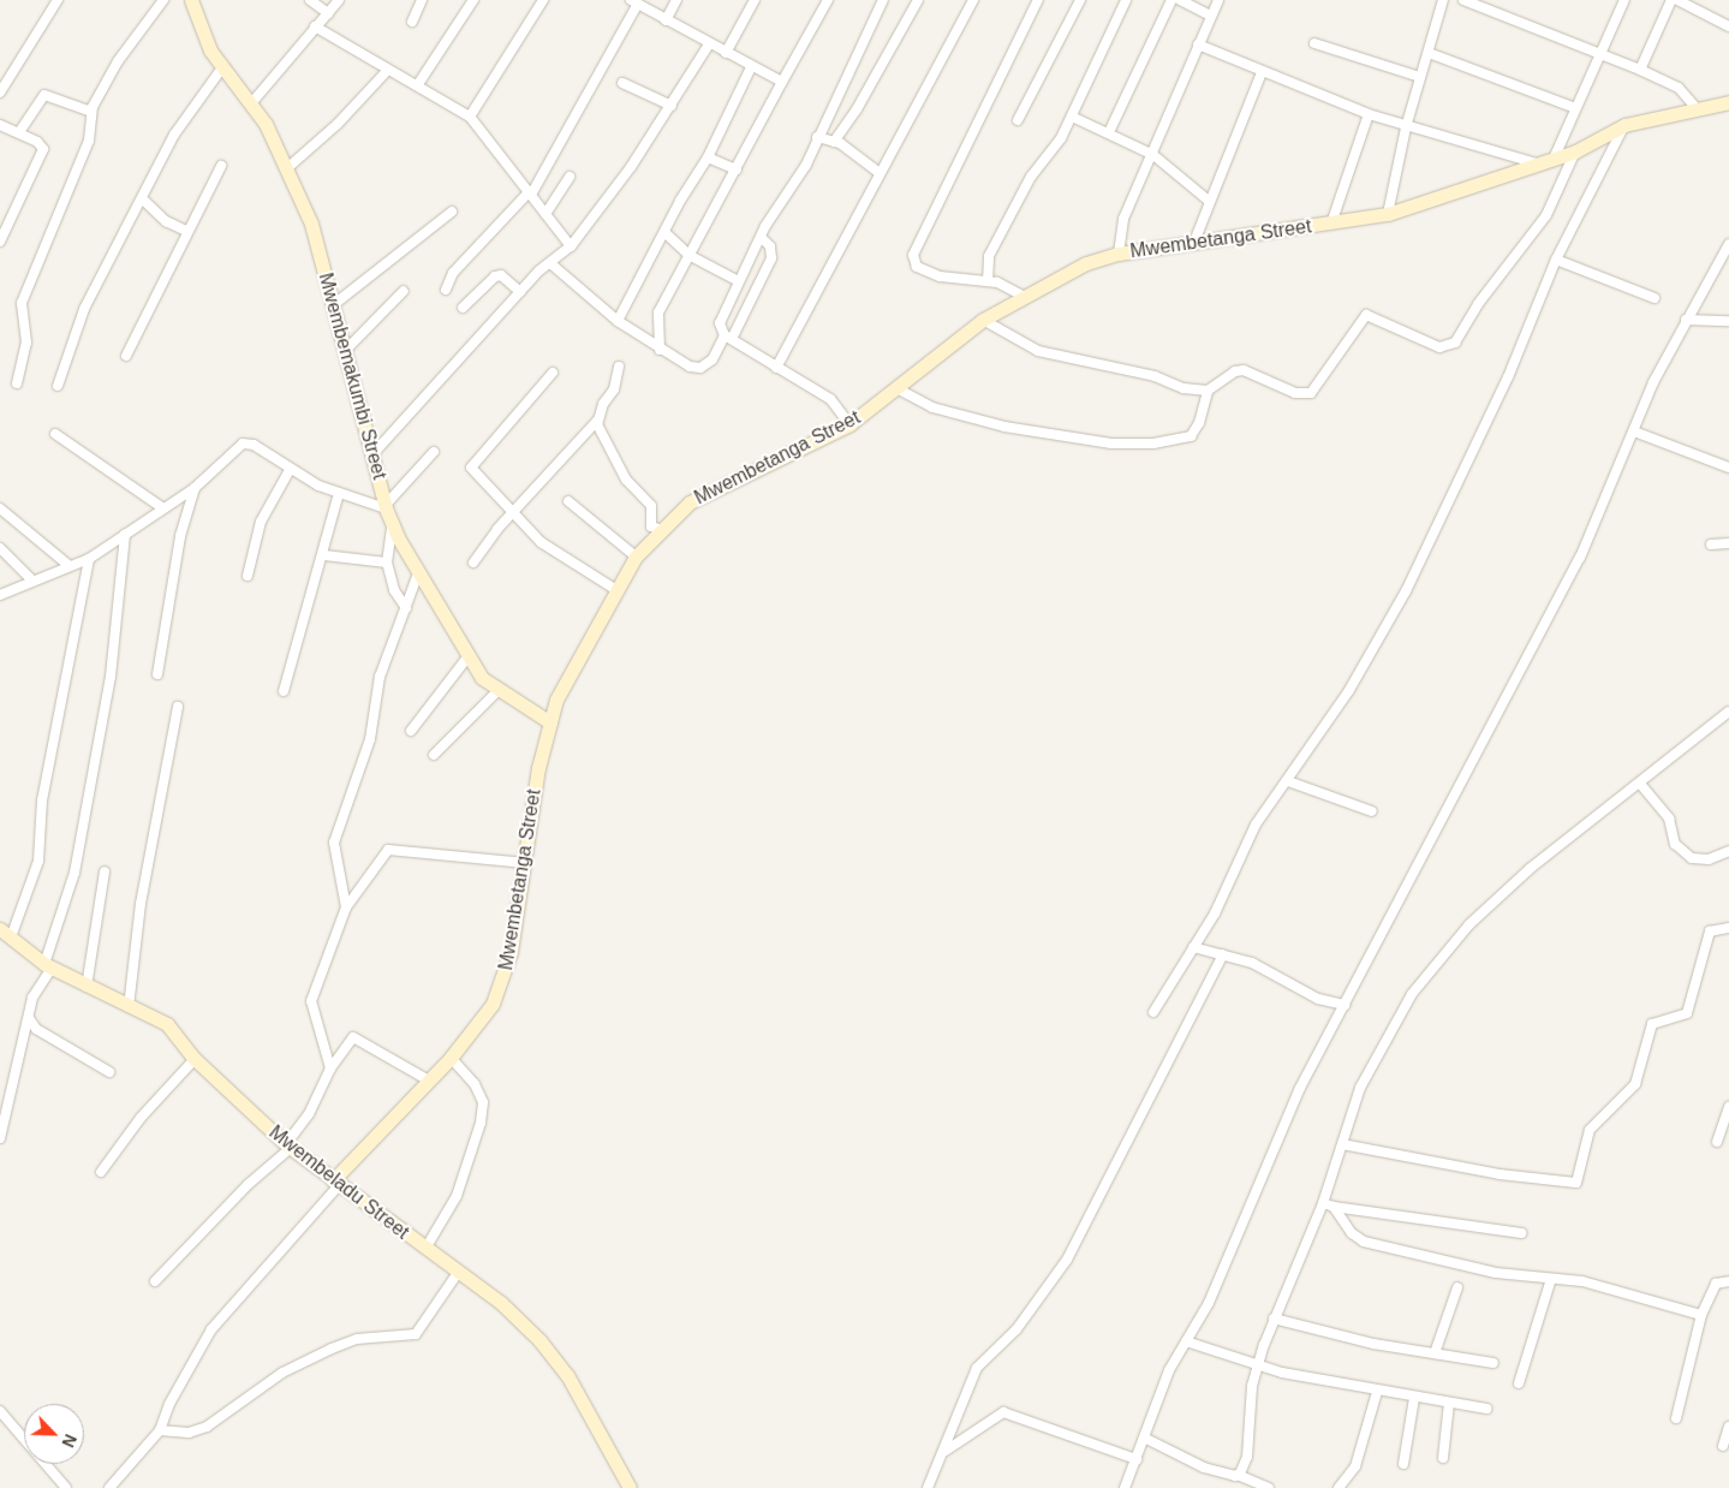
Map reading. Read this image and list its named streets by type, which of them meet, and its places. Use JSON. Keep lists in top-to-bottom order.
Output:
{
  "streets": {
    "street": ["Mwembetanga Street", "Mwembemakumbi Street", "Mwembeladu Street"]
  },
  "crossings": [
    ["Mwembetanga Street", "Mwembemakumbi Street"],
    ["Mwembetanga Street", "Mwembeladu Street"]
  ],
  "north": "bottom right"
}
